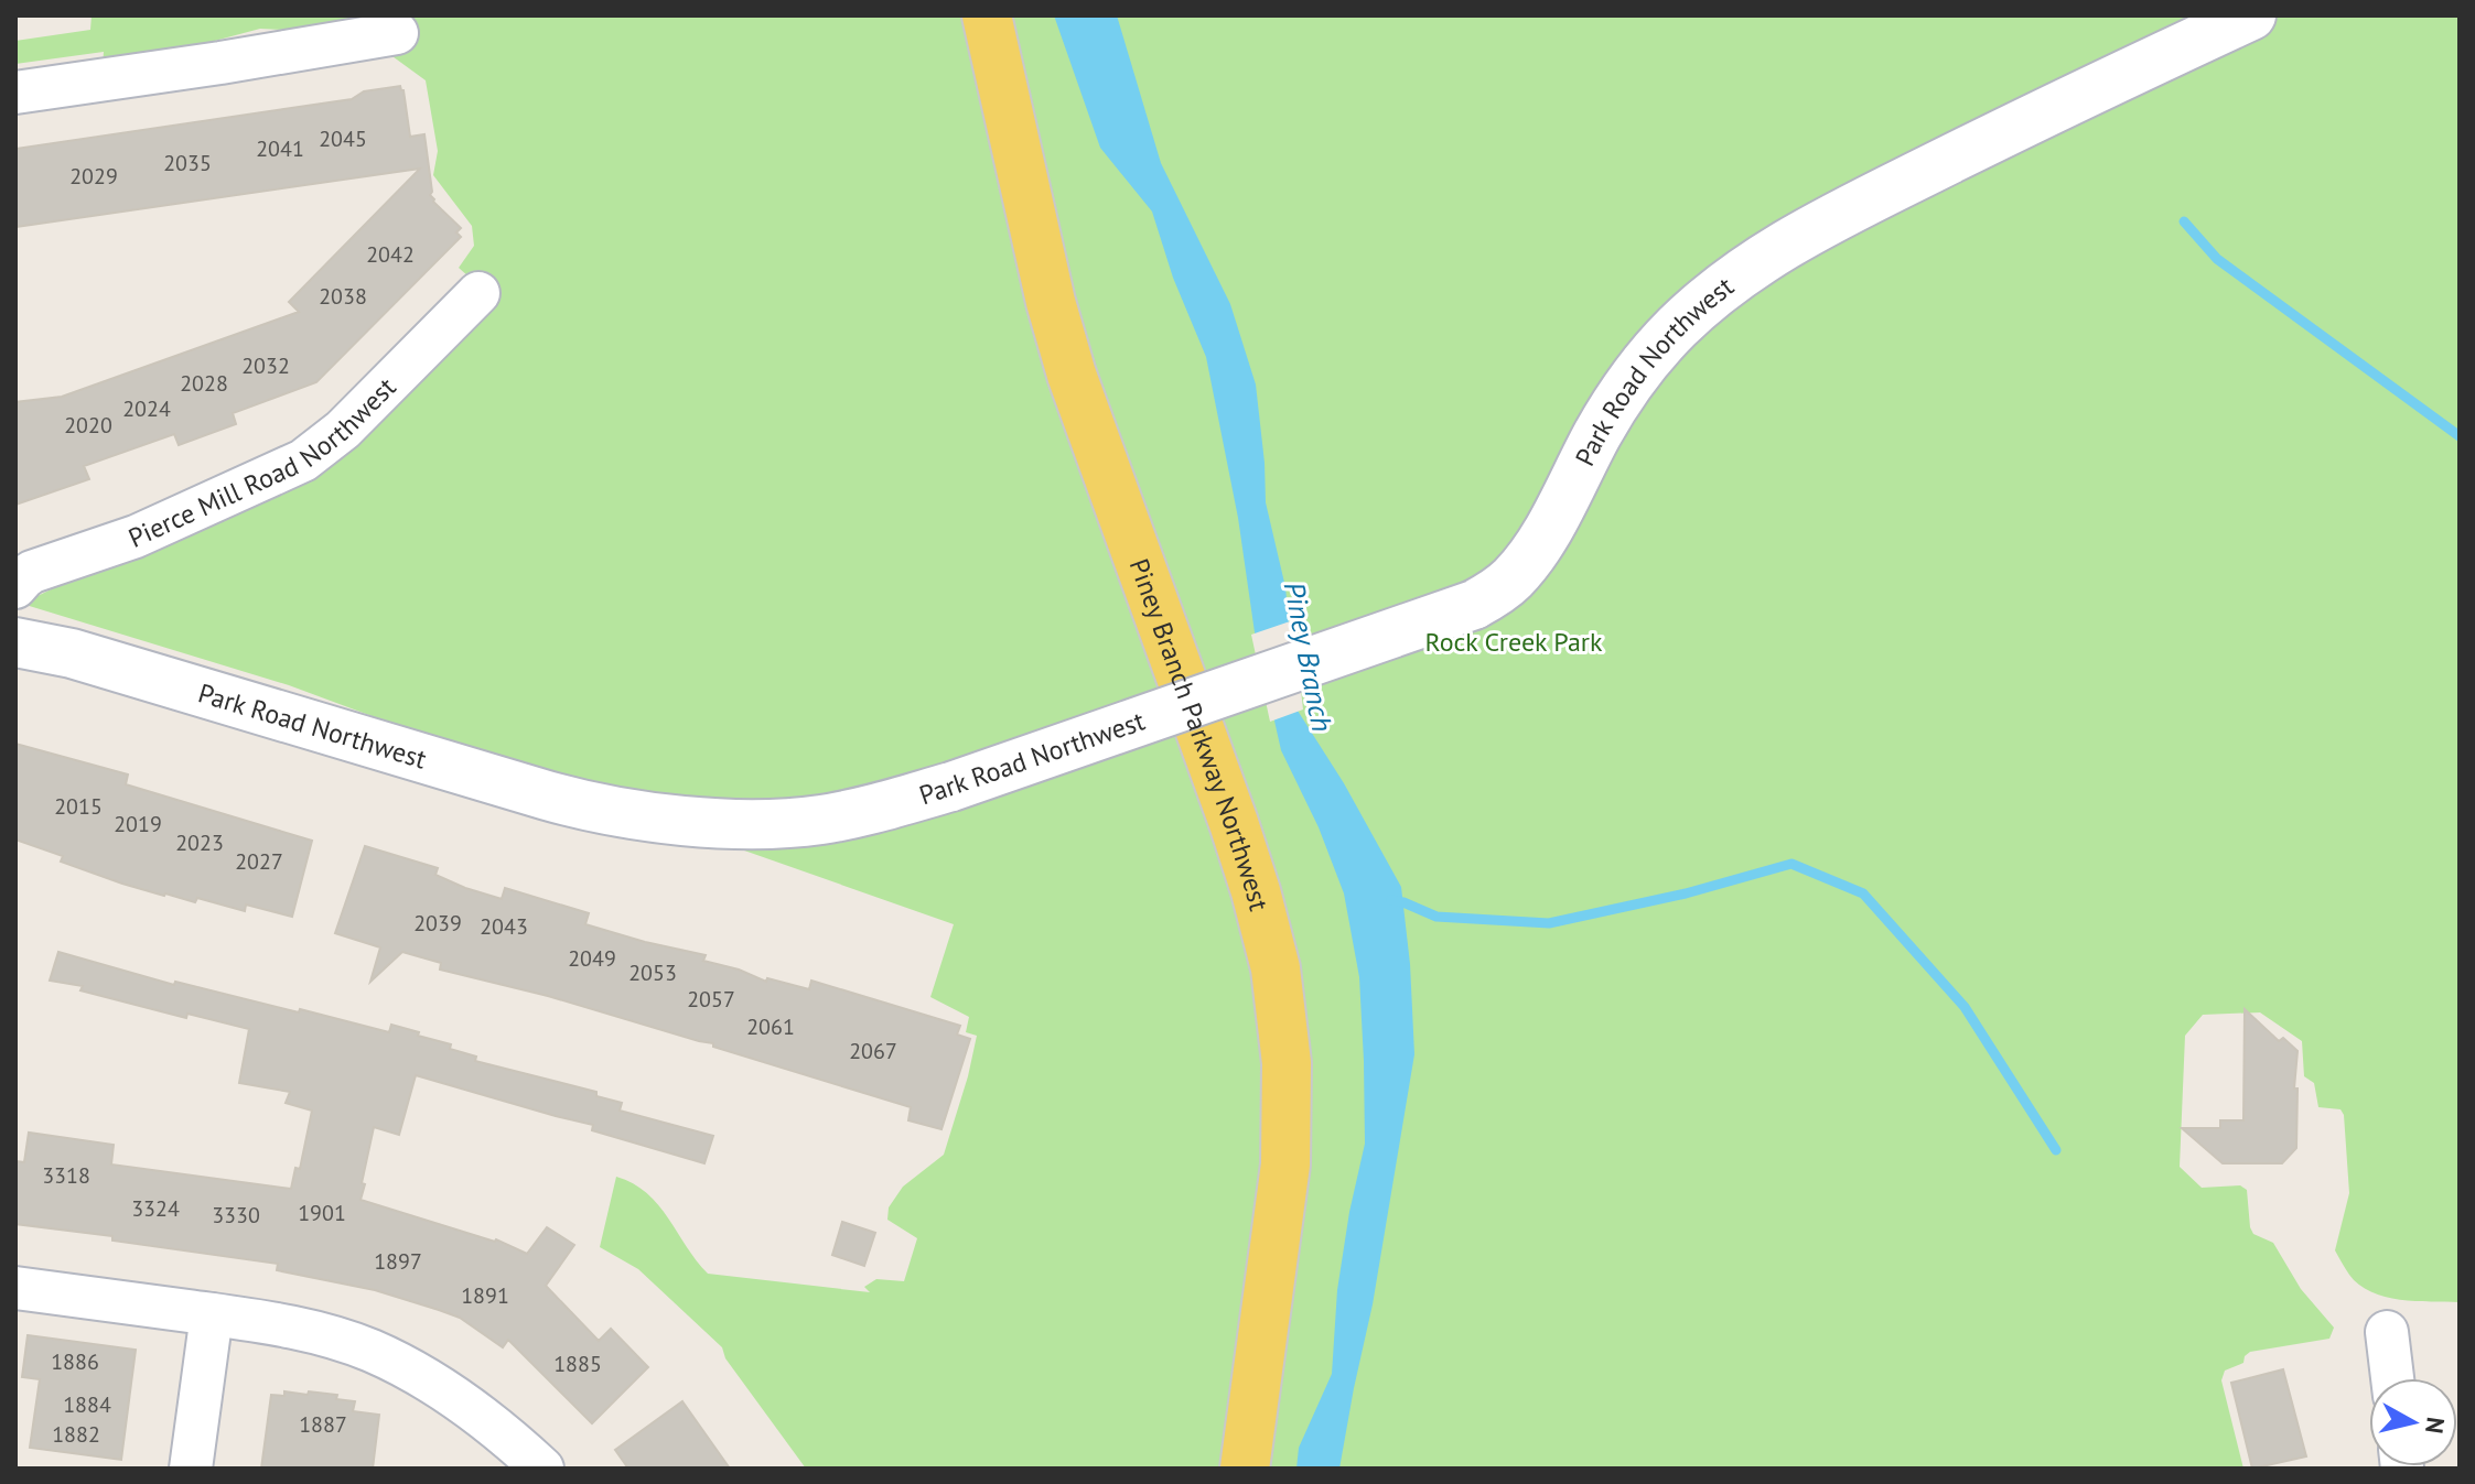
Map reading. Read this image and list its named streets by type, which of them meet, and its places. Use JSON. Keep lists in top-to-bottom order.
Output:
{
  "streets": {
    "main road": ["Piney Branch Parkway Northwest"],
    "street": ["Park Road Northwest", "Pierce Mill Road Northwest"]
  },
  "water": ["Piney Branch"],
  "parks": ["Rock Creek Park"],
  "house_numbers": [
    "2045",
    "2041",
    "2035",
    "2029",
    "2042",
    "2038",
    "2032",
    "2028",
    "2024",
    "2020",
    "2015",
    "2019",
    "2023",
    "2027",
    "2039",
    "2043",
    "2049",
    "2053",
    "2057",
    "2061",
    "2067",
    "3318",
    "3324",
    "1901",
    "3330",
    "1897",
    "1891",
    "1886",
    "1885",
    "1884",
    "1887",
    "1882"
  ],
  "north": "right"
}
